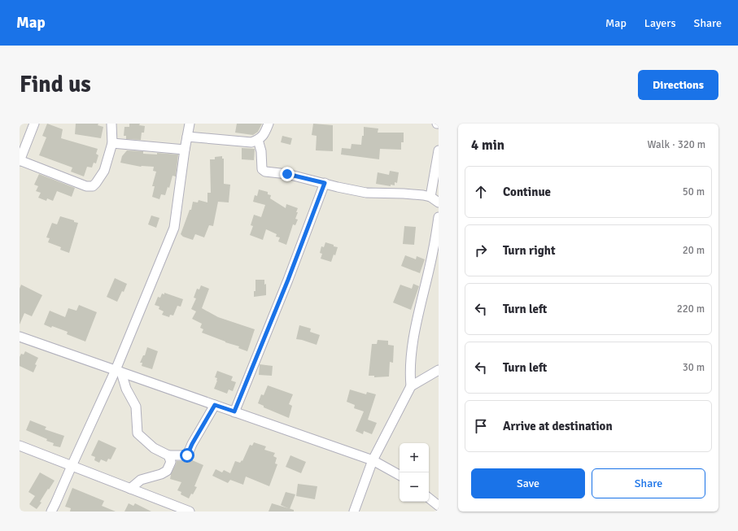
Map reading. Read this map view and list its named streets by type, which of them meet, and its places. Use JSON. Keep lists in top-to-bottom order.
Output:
{
  "page": {
    "header": "Map",
    "nav": ["Map", "Layers", "Share"],
    "buttons": [
      "Directions",
      ["Save", "Share"]
    ],
    "title": "Find us",
    "heading": ["4 min", "Walk · 320 m"],
    "list": [
      ["Continue", "50 m"],
      ["Turn right", "20 m"],
      ["Turn left", "220 m"],
      ["Turn left", "30 m"],
      "Arrive at destination"
    ],
    "map_buttons": ["+", "−"]
  }
}
